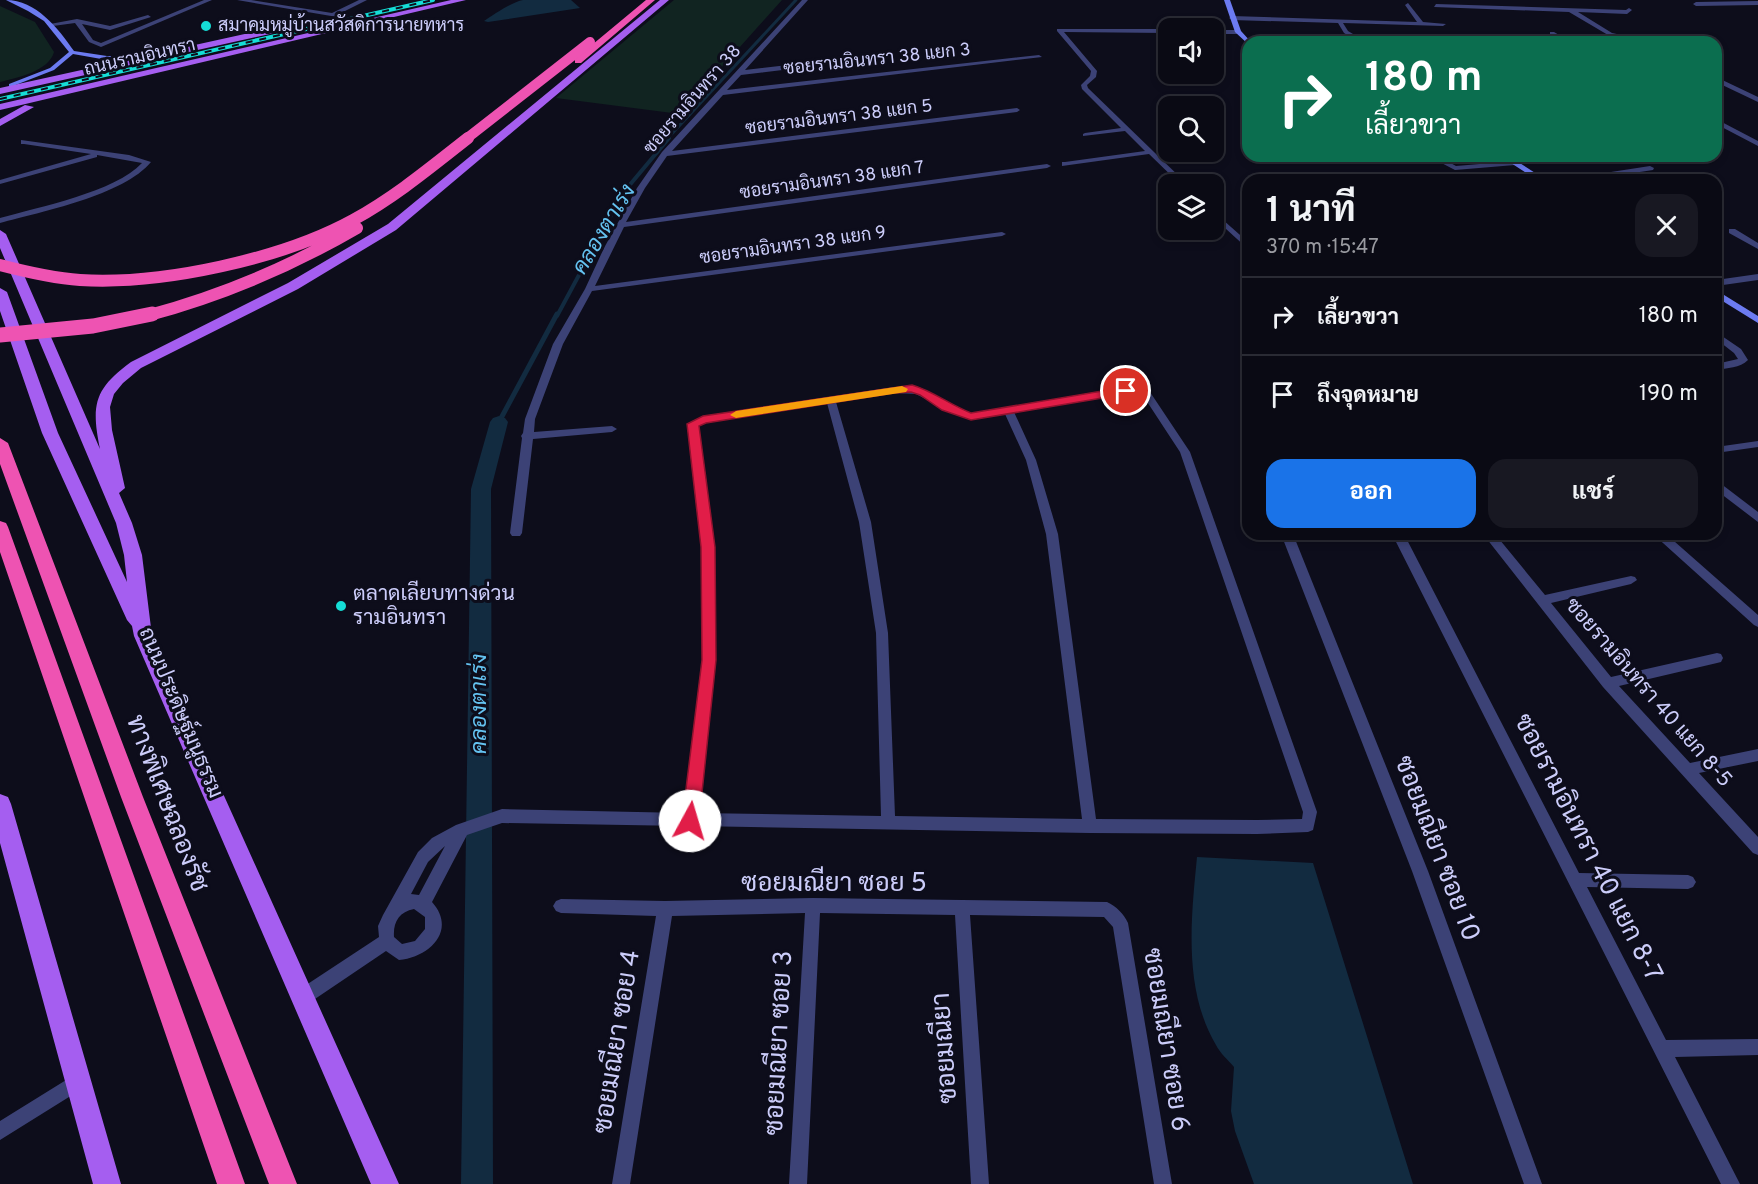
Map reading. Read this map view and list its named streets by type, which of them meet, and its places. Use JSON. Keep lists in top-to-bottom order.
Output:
{
  "streets": {
    "highway": ["ทางพิเศษฉลองรัช"],
    "main road": ["ถนนรามอินทรา", "ถนนประดิษฐ์มนูธรรม"],
    "street": [
      "ซอยรามอินทรา 38 แยก 3",
      "ซอยรามอินทรา 38",
      "ซอยรามอินทรา 38 แยก 5",
      "ซอยรามอินทรา 38 แยก 7",
      "ซอยรามอินทรา 38 แยก 9",
      "ซอยรามอินทรา 40 แยก 8-5",
      "ซอยรามอินทรา 40 แยก 8-7",
      "ซอยมณียา ซอย 10",
      "ซอยมณียา ซอย 5",
      "ซอยมณียา ซอย 6",
      "ซอยมณียา ซอย 4",
      "ซอยมณียา ซอย 3",
      "ซอยมณียา"
    ]
  },
  "crossings": [
    ["ซอยรามอินทรา 38 แยก 3", "ซอยรามอินทรา 38"],
    ["ซอยรามอินทรา 38", "ซอยรามอินทรา 38 แยก 5"],
    ["ซอยรามอินทรา 38", "ซอยรามอินทรา 38 แยก 7"],
    ["ซอยรามอินทรา 38", "ซอยรามอินทรา 38 แยก 9"],
    ["ซอยมณียา ซอย 5", "ซอยมณียา ซอย 6"],
    ["ซอยมณียา ซอย 5", "ซอยมณียา ซอย 4"],
    ["ซอยมณียา ซอย 5", "ซอยมณียา ซอย 3"],
    ["ซอยมณียา ซอย 5", "ซอยมณียา"]
  ],
  "water": ["คลองตาเร่ง"],
  "places": ["สมาคมหมู่บ้านสวัสดิการนายทหาร", "ตลาดเลียบทางด่วน รามอินทรา"],
  "page": {
    "turn": ["180 m", "เลี้ยวขวา"],
    "heading": ["1 นาที", "370 m · 15:47"],
    "list": [
      {
        "name": "เลี้ยวขวา",
        "value": "180 m"
      },
      {
        "name": "ถึงจุดหมาย",
        "value": "190 m"
      }
    ],
    "buttons": ["ออก", "แชร์"]
  }
}
